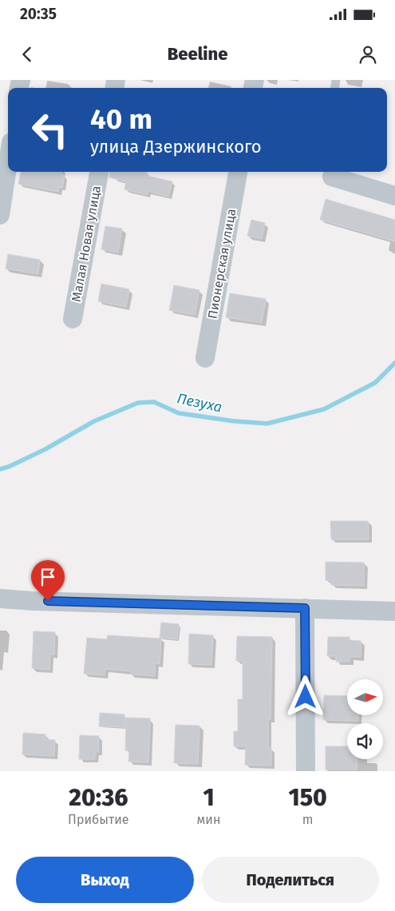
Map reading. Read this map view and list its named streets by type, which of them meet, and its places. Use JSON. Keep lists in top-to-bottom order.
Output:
{
  "streets": {
    "street": ["Малая Новая улица", "Пионерская улица"]
  },
  "water": ["Пезуха"],
  "north": "right",
  "page": {
    "status": "20:35",
    "header": "Beeline",
    "turn": ["40 m", "улица Дзержинского"],
    "eta": [
      "20:36",
      "Прибытие",
      "1",
      "мин",
      "150",
      "m"
    ],
    "buttons": ["Выход", "Поделиться"]
  }
}
